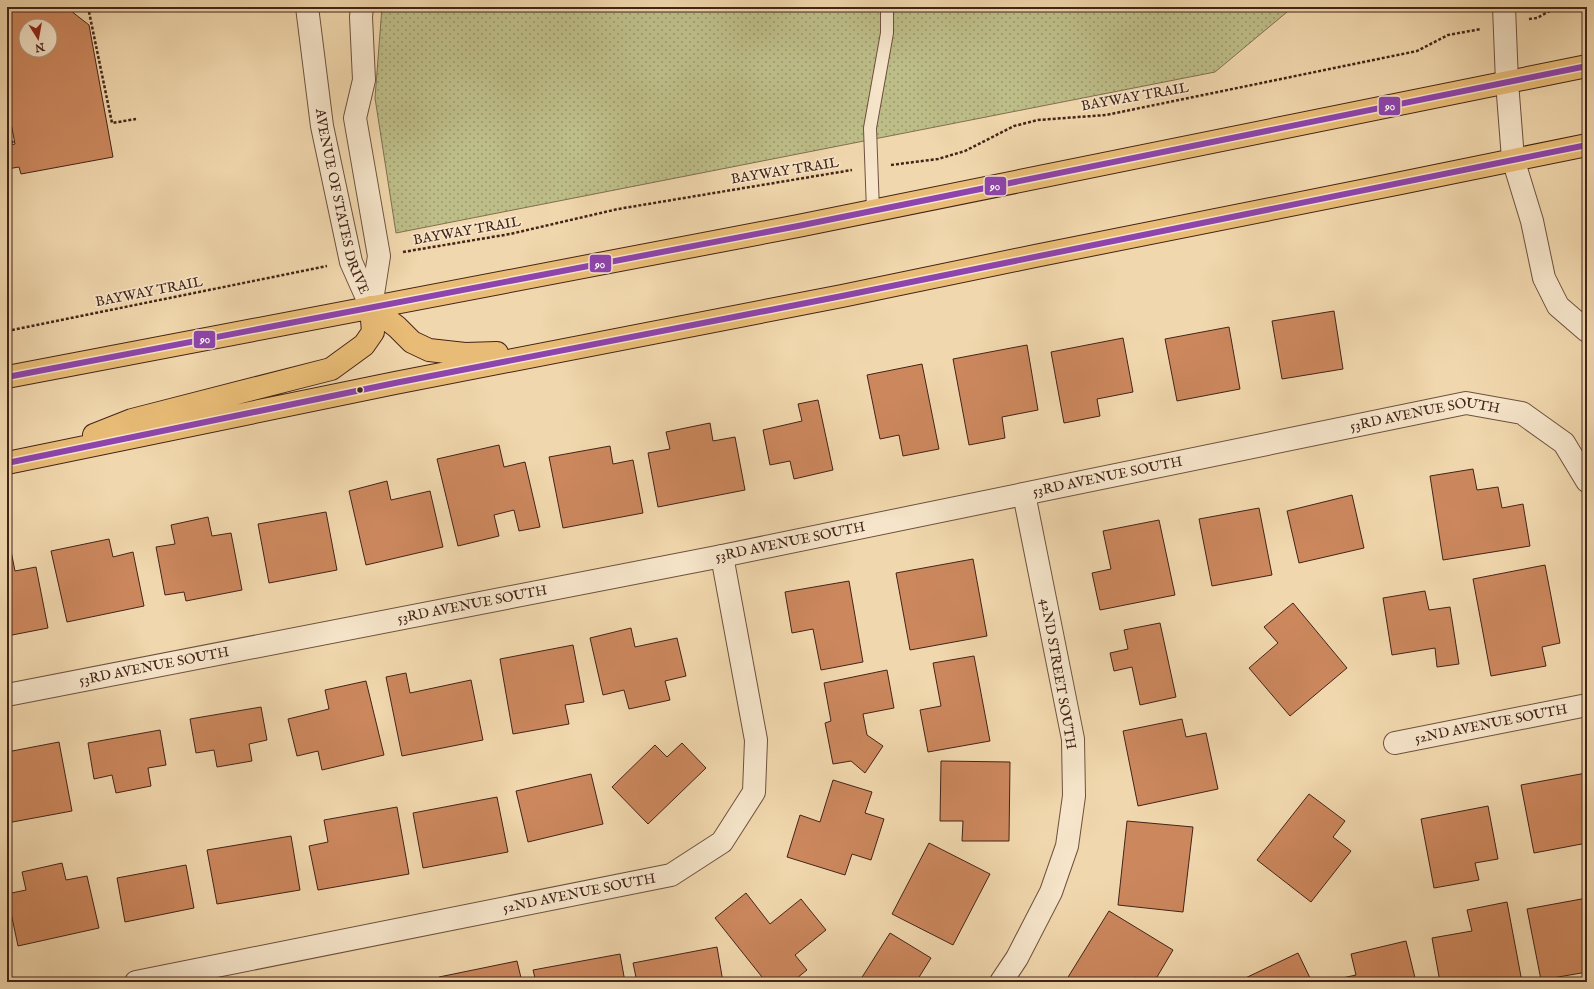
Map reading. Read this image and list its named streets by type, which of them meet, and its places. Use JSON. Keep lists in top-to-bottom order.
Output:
{
  "streets": {
    "street": [
      "AVENUE OF STATES DRIVE",
      "53RD AVENUE SOUTH",
      "42ND STREET SOUTH",
      "52ND AVENUE SOUTH"
    ],
    "path": ["BAYWAY TRAIL"]
  },
  "crossings": [
    ["BAYWAY TRAIL", "AVENUE OF STATES DRIVE"],
    ["53RD AVENUE SOUTH", "42ND STREET SOUTH"],
    ["53RD AVENUE SOUTH", "52ND AVENUE SOUTH"]
  ],
  "lines": ["transit line 90"],
  "north": "bottom"
}
